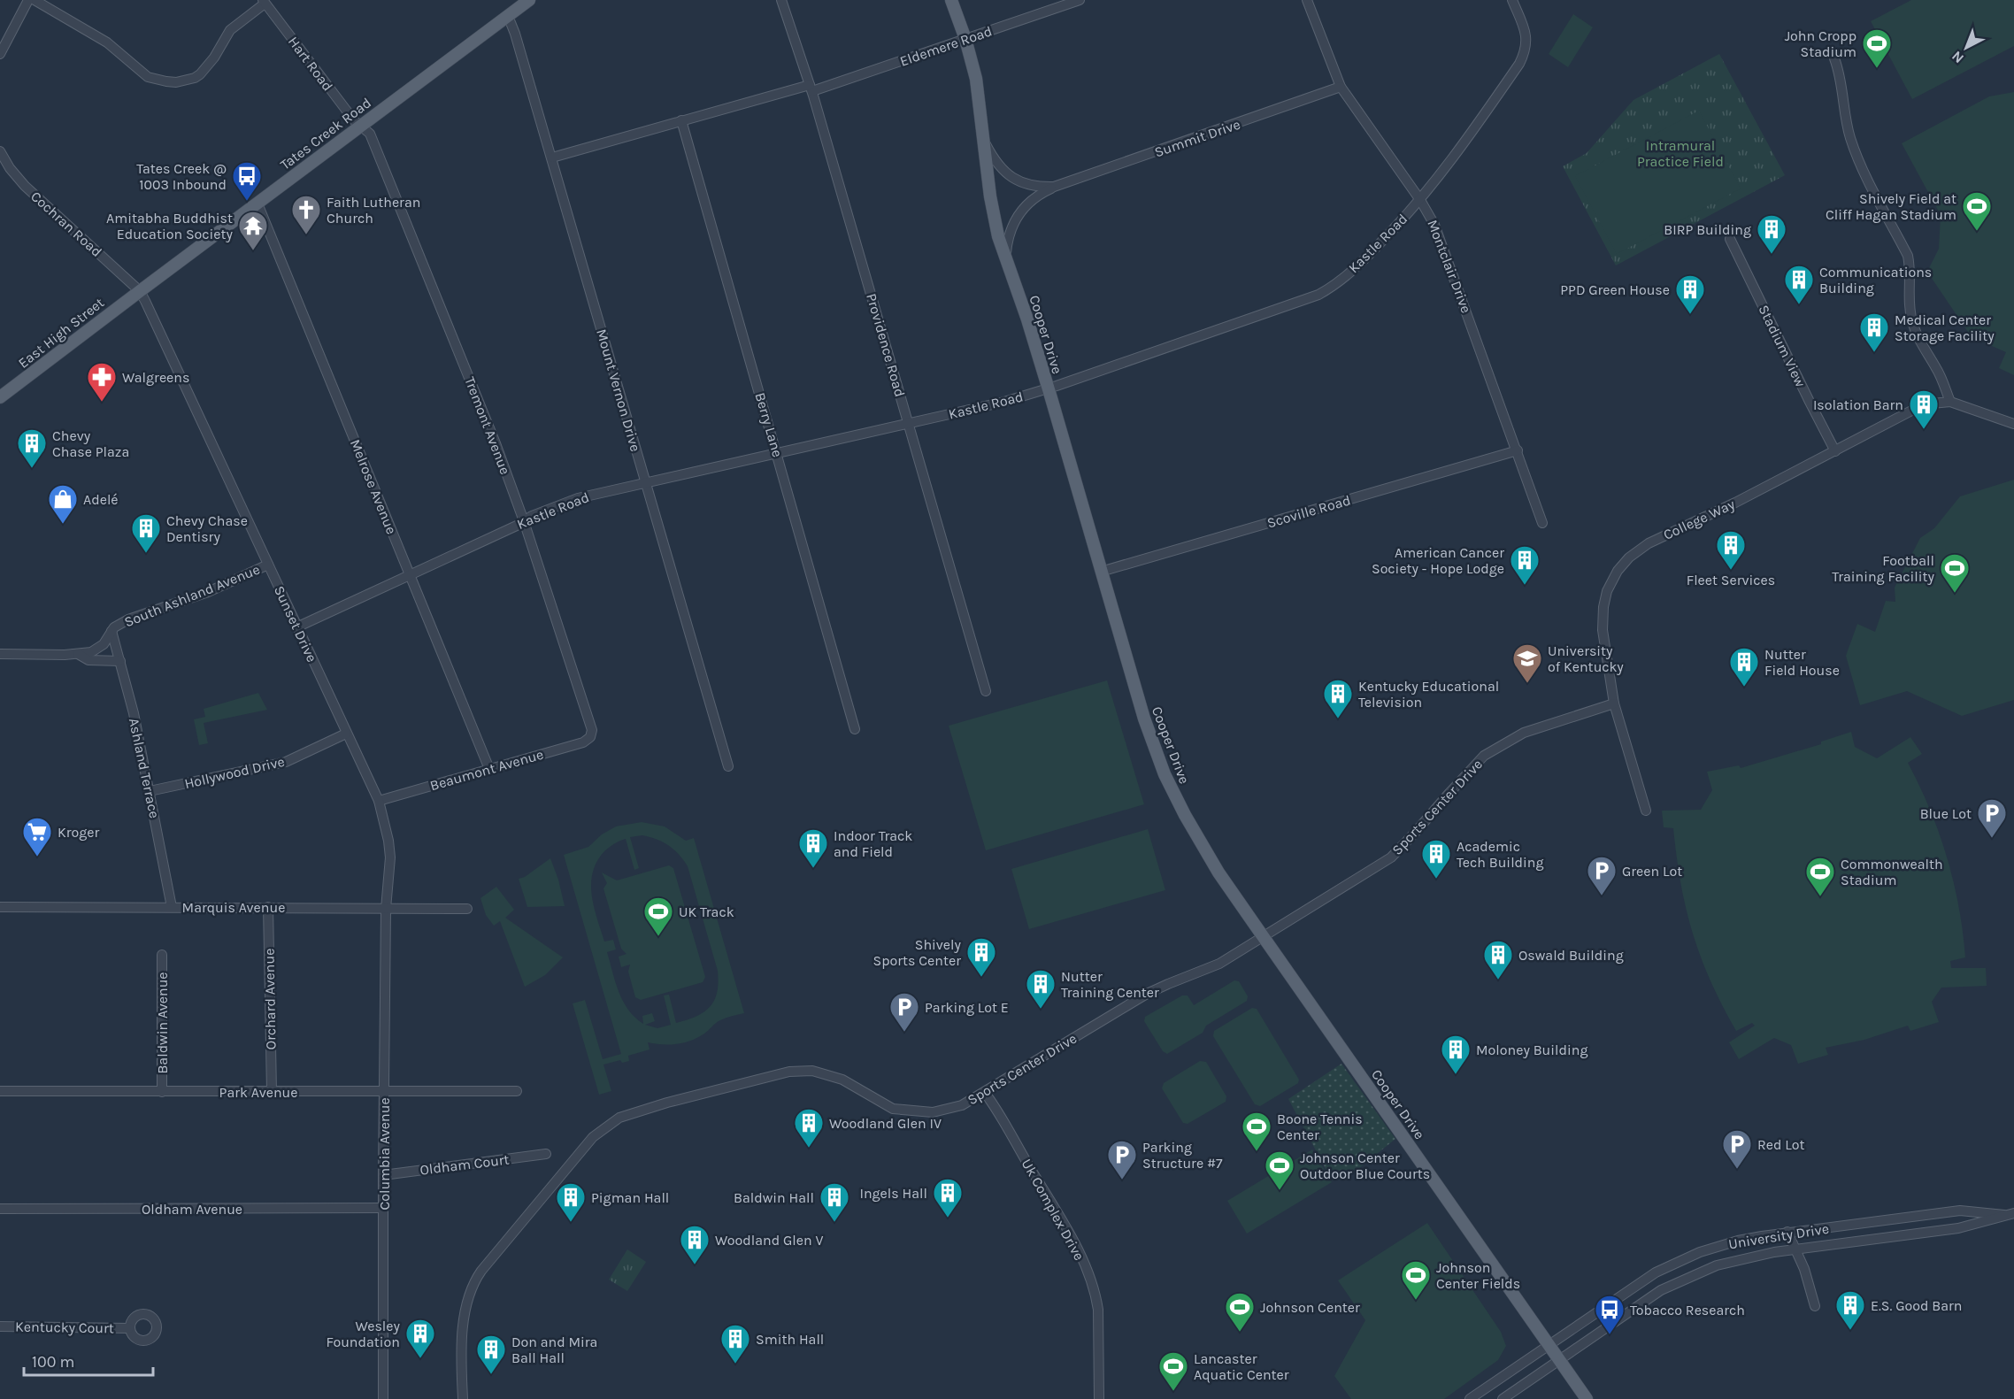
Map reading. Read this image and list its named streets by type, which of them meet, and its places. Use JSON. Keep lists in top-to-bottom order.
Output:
{
  "streets": {
    "main road": ["Tates Creek Road", "East High Street", "Cooper Drive"],
    "street": [
      "Eldemere Road",
      "Hart Road",
      "Summit Drive",
      "Cochran Road",
      "Kastle Road",
      "Montclair Drive",
      "Providence Road",
      "Stadium View",
      "Mount Vernon Drive",
      "Berry Lane",
      "Tremont Avenue",
      "Melrose Avenue",
      "Scoville Road",
      "College Way",
      "South Ashland Avenue",
      "Sunset Drive",
      "Ashland Terrace",
      "Beaumont Avenue",
      "Hollywood Drive",
      "Sports Center Drive",
      "Marquis Avenue",
      "Orchard Avenue",
      "Baldwin Avenue",
      "Park Avenue",
      "Columbia Avenue",
      "Oldham Court",
      "Oldham Avenue",
      "Uk Complex Drive",
      "University Drive",
      "Kentucky Court"
    ]
  },
  "crossings": [
    ["Eldemere Road", "Cooper Drive"],
    ["Eldemere Road", "Providence Road"],
    ["Eldemere Road", "Mount Vernon Drive"],
    ["Eldemere Road", "Berry Lane"],
    ["Hart Road", "Tates Creek Road"],
    ["Hart Road", "Tremont Avenue"],
    ["Tates Creek Road", "Cochran Road"],
    ["Tates Creek Road", "East High Street"],
    ["Tates Creek Road", "Mount Vernon Drive"],
    ["Tates Creek Road", "Tremont Avenue"],
    ["Tates Creek Road", "Melrose Avenue"],
    ["Tates Creek Road", "Sunset Drive"],
    ["Summit Drive", "Montclair Drive"],
    ["Summit Drive", "Cooper Drive"],
    ["Cochran Road", "East High Street"],
    ["Cochran Road", "Sunset Drive"],
    ["Kastle Road", "Montclair Drive"],
    ["Kastle Road", "Cooper Drive"],
    ["Kastle Road", "Providence Road"],
    ["Kastle Road", "Mount Vernon Drive"],
    ["Kastle Road", "Berry Lane"],
    ["Kastle Road", "Tremont Avenue"],
    ["Kastle Road", "Melrose Avenue"],
    ["Kastle Road", "Sunset Drive"],
    ["Montclair Drive", "Scoville Road"],
    ["East High Street", "Sunset Drive"],
    ["Cooper Drive", "Scoville Road"],
    ["Cooper Drive", "Sports Center Drive"],
    ["Cooper Drive", "University Drive"],
    ["Stadium View", "College Way"],
    ["Tremont Avenue", "Beaumont Avenue"],
    ["Melrose Avenue", "Beaumont Avenue"],
    ["College Way", "Sports Center Drive"],
    ["South Ashland Avenue", "Sunset Drive"],
    ["South Ashland Avenue", "Ashland Terrace"],
    ["Sunset Drive", "Beaumont Avenue"],
    ["Sunset Drive", "Hollywood Drive"],
    ["Sunset Drive", "Marquis Avenue"],
    ["Sunset Drive", "Columbia Avenue"],
    ["Ashland Terrace", "Hollywood Drive"],
    ["Ashland Terrace", "Marquis Avenue"],
    ["Sports Center Drive", "Uk Complex Drive"],
    ["Marquis Avenue", "Orchard Avenue"],
    ["Marquis Avenue", "Columbia Avenue"],
    ["Orchard Avenue", "Park Avenue"],
    ["Baldwin Avenue", "Park Avenue"],
    ["Park Avenue", "Columbia Avenue"],
    ["Columbia Avenue", "Oldham Court"],
    ["Columbia Avenue", "Oldham Avenue"]
  ],
  "parks": ["Intramural Practice Field"],
  "places": {
    "sports": [
      "John Cropp Stadium",
      "Shively Field at Cliff Hagan Stadium",
      "Football Training Facility",
      "Commonwealth Stadium",
      "UK Track",
      "Boone Tennis Center",
      "Johnson Center Outdoor Blue Courts",
      "Johnson Center Fields",
      "Johnson Center",
      "Lancaster Aquatic Center"
    ],
    "bus stop": ["Tates Creek @ 1003 Inbound", "Tobacco Research"],
    "church": ["Faith Lutheran Church"],
    "temple": ["Amitabha Buddhist Education Society"],
    "building": [
      "BIRP Building",
      "Communications Building",
      "PPD Green House",
      "Medical Center Storage Facility",
      "Isolation Barn",
      "Chevy Chase Plaza",
      "Chevy Chase Dentisry",
      "Fleet Services",
      "American Cancer Society - Hope Lodge",
      "Nutter Field House",
      "Kentucky Educational Television",
      "Indoor Track and Field",
      "Academic Tech Building",
      "Shively Sports Center",
      "Oswald Building",
      "Nutter Training Center",
      "Moloney Building",
      "Woodland Glen IV",
      "Ingels Hall",
      "Pigman Hall",
      "Baldwin Hall",
      "Woodland Glen V",
      "E.S. Good Barn",
      "Wesley Foundation",
      "Smith Hall",
      "Don and Mira Ball Hall"
    ],
    "pharmacy": ["Walgreens"],
    "shop": ["Adelé"],
    "school or university": ["University of Kentucky"],
    "parking": [
      "Blue Lot",
      "Green Lot",
      "Parking Lot E",
      "Red Lot",
      "Parking Structure #7"
    ],
    "supermarket": ["Kroger"]
  },
  "scale_bar": "100 m",
  "north": "bottom left"
}
